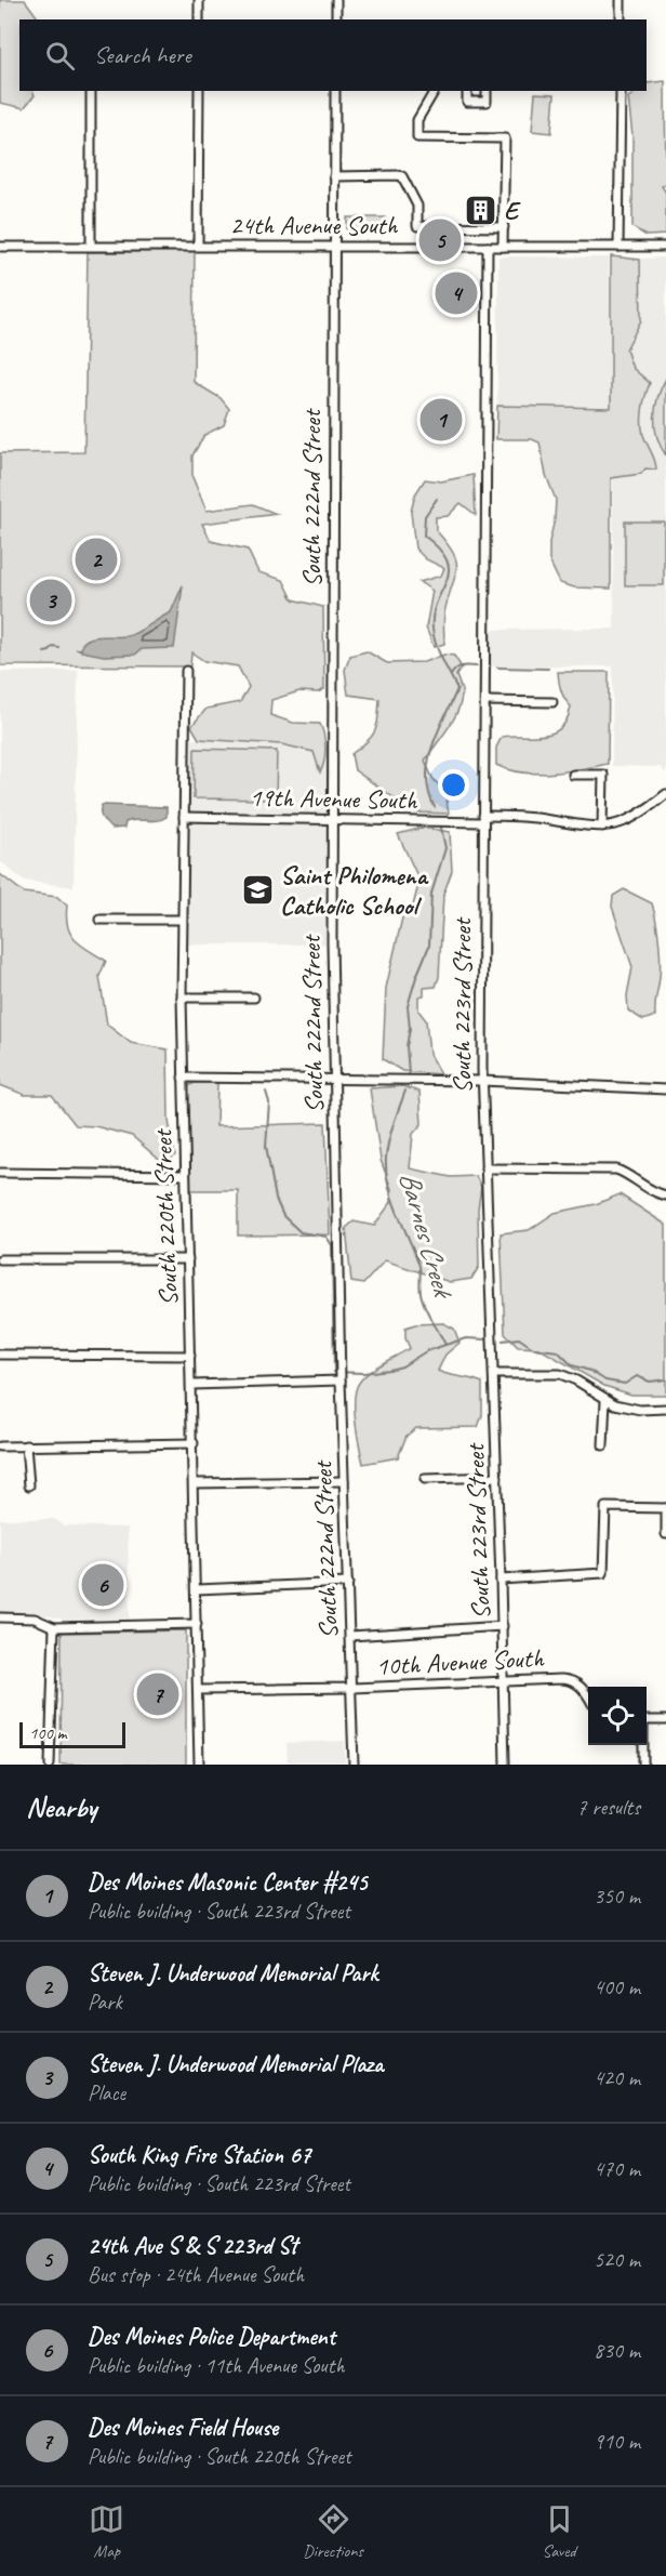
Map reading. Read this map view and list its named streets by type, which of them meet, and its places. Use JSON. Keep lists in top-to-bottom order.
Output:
{
  "streets": {
    "street": [
      "24th Avenue South",
      "South 222nd Street",
      "19th Avenue South",
      "South 223rd Street",
      "South 220th Street",
      "10th Avenue South"
    ]
  },
  "crossings": [
    ["24th Avenue South", "South 222nd Street"],
    ["24th Avenue South", "South 223rd Street"],
    ["South 222nd Street", "19th Avenue South"],
    ["South 222nd Street", "10th Avenue South"],
    ["19th Avenue South", "South 223rd Street"],
    ["19th Avenue South", "South 220th Street"],
    ["South 223rd Street", "10th Avenue South"],
    ["South 220th Street", "10th Avenue South"]
  ],
  "water": ["Barnes Creek"],
  "places": {
    "building": ["E"],
    "school or university": ["Saint Philomena Catholic School"]
  },
  "scale_bar": "100 m",
  "page": {
    "search": "Search here",
    "pins": [
      "5",
      "4",
      "1",
      "2",
      "3",
      "6",
      "7"
    ],
    "scale": "100 m",
    "heading": ["Nearby", "7 results"],
    "list": [
      {
        "mark": "1",
        "name": "Des Moines Masonic Center #245",
        "note": "Public building · South 223rd Street",
        "value": "350 m"
      },
      {
        "mark": "2",
        "name": "Steven J. Underwood Memorial Park",
        "note": "Park",
        "value": "400 m"
      },
      {
        "mark": "3",
        "name": "Steven J. Underwood Memorial Plaza",
        "note": "Place",
        "value": "420 m"
      },
      {
        "mark": "4",
        "name": "South King Fire Station 67",
        "note": "Public building · South 223rd Street",
        "value": "470 m"
      },
      {
        "mark": "5",
        "name": "24th Ave S & S 223rd St",
        "note": "Bus stop · 24th Avenue South",
        "value": "520 m"
      },
      {
        "mark": "6",
        "name": "Des Moines Police Department",
        "note": "Public building · 11th Avenue South",
        "value": "830 m"
      },
      {
        "mark": "7",
        "name": "Des Moines Field House",
        "note": "Public building · South 220th Street",
        "value": "910 m"
      }
    ],
    "nav": ["Map", "Directions", "Saved"]
  }
}
